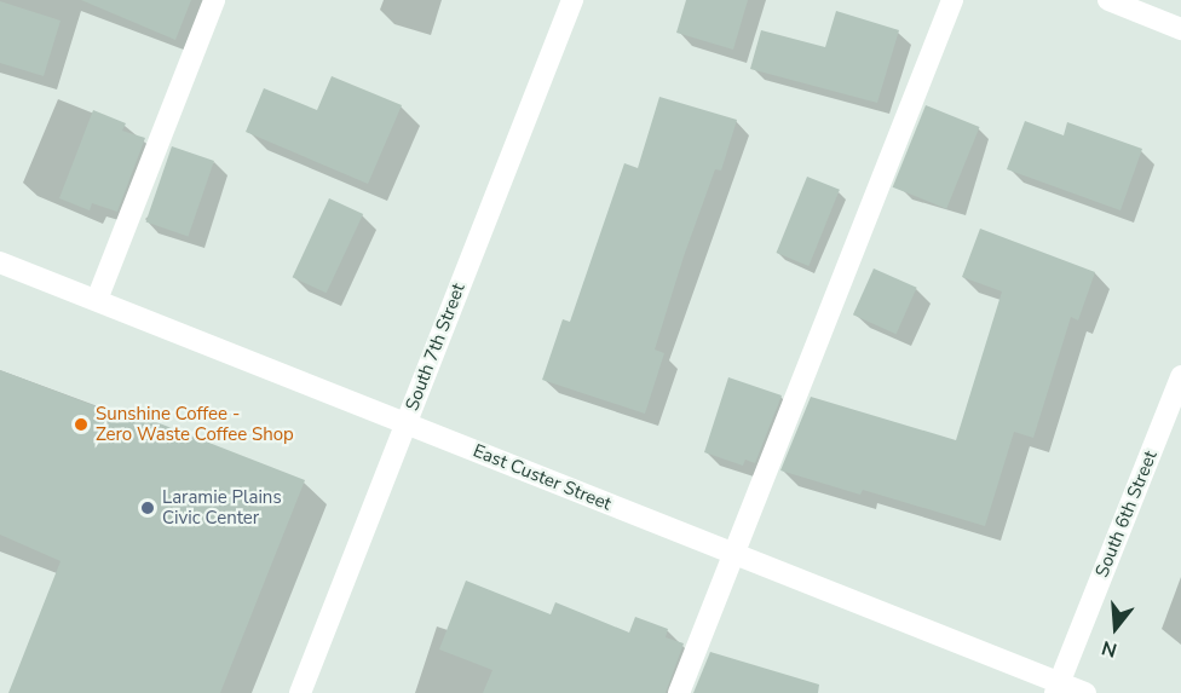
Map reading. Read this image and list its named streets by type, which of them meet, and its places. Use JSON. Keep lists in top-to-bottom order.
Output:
{
  "streets": {
    "street": ["South 7th Street", "East Custer Street", "South 6th Street"]
  },
  "crossings": [
    ["South 7th Street", "East Custer Street"],
    ["East Custer Street", "South 6th Street"]
  ],
  "places": ["Sunshine Coffee - Zero Waste Coffee Shop", "Laramie Plains Civic Center"],
  "north": "bottom"
}
